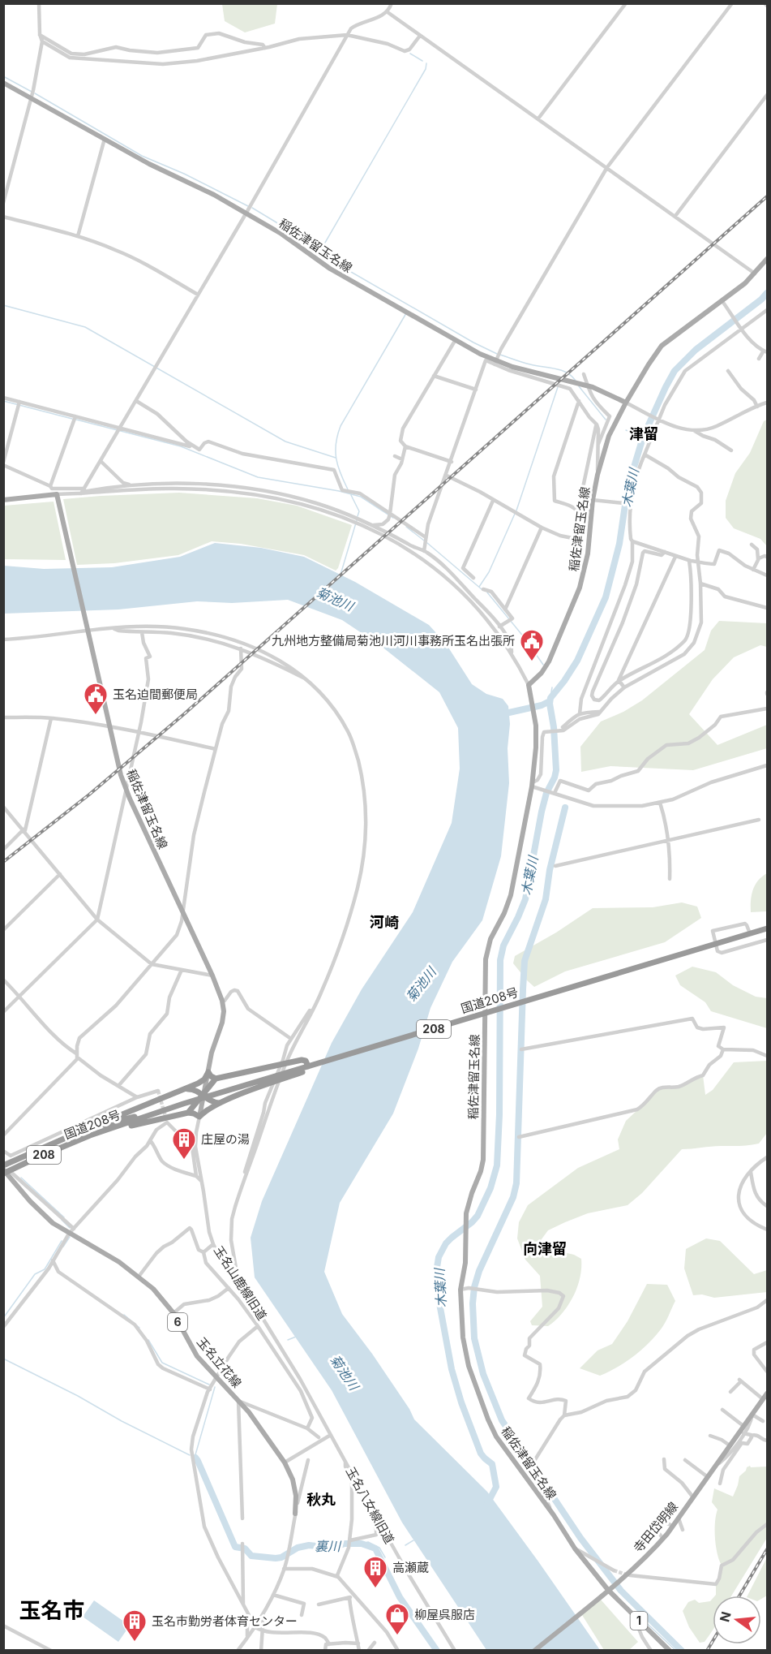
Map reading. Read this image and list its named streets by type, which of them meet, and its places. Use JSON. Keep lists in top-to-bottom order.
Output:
{
  "streets": {
    "highway": ["国道208号", "208"],
    "main road": [
      "稲佐津留玉名線",
      "6",
      "玉名立花線",
      "寺田岱明線",
      "1"
    ],
    "street": ["玉名山鹿線旧道", "玉名八女線旧道"]
  },
  "crossings": [
    ["稲佐津留玉名線", "玉名山鹿線旧道"],
    ["稲佐津留玉名線", "寺田岱明線"],
    ["稲佐津留玉名線", "1"],
    ["国道208号", "玉名立花線"],
    ["玉名山鹿線旧道", "玉名八女線旧道"],
    ["寺田岱明線", "1"]
  ],
  "districts": [
    "津留",
    "河崎",
    "向津留",
    "秋丸",
    "玉名市"
  ],
  "water": ["木葉川", "菊池川", "裏川"],
  "places": {
    "public building": ["九州地方整備局菊池川河川事務所玉名出張所", "玉名迫間郵便局"],
    "building": ["庄屋の湯", "高瀬蔵", "玉名市勤労者体育センター"],
    "shop": ["柳屋呉服店"]
  },
  "north": "left"
}
